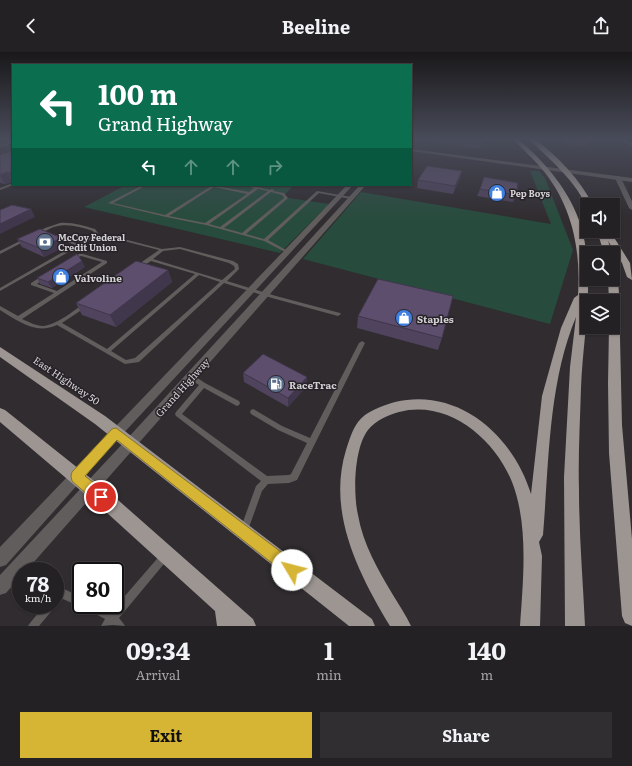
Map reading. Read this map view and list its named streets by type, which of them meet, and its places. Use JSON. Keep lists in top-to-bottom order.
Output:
{
  "streets": {
    "highway": ["East Highway 50"],
    "street": ["Grand Highway"]
  },
  "crossings": [
    ["East Highway 50", "Grand Highway"]
  ],
  "places": {
    "shop": ["Pep Boys", "Valvoline", "Staples"],
    "bank": ["McCoy Federal Credit Union"],
    "fuel station": ["RaceTrac"]
  },
  "page": {
    "header": "Beeline",
    "turn": ["100 m", "Grand Highway"],
    "speed": "78 km/h",
    "limit": "80",
    "eta": [
      "09:34",
      "Arrival",
      "1",
      "min",
      "140",
      "m"
    ],
    "buttons": ["Exit", "Share"]
  }
}
